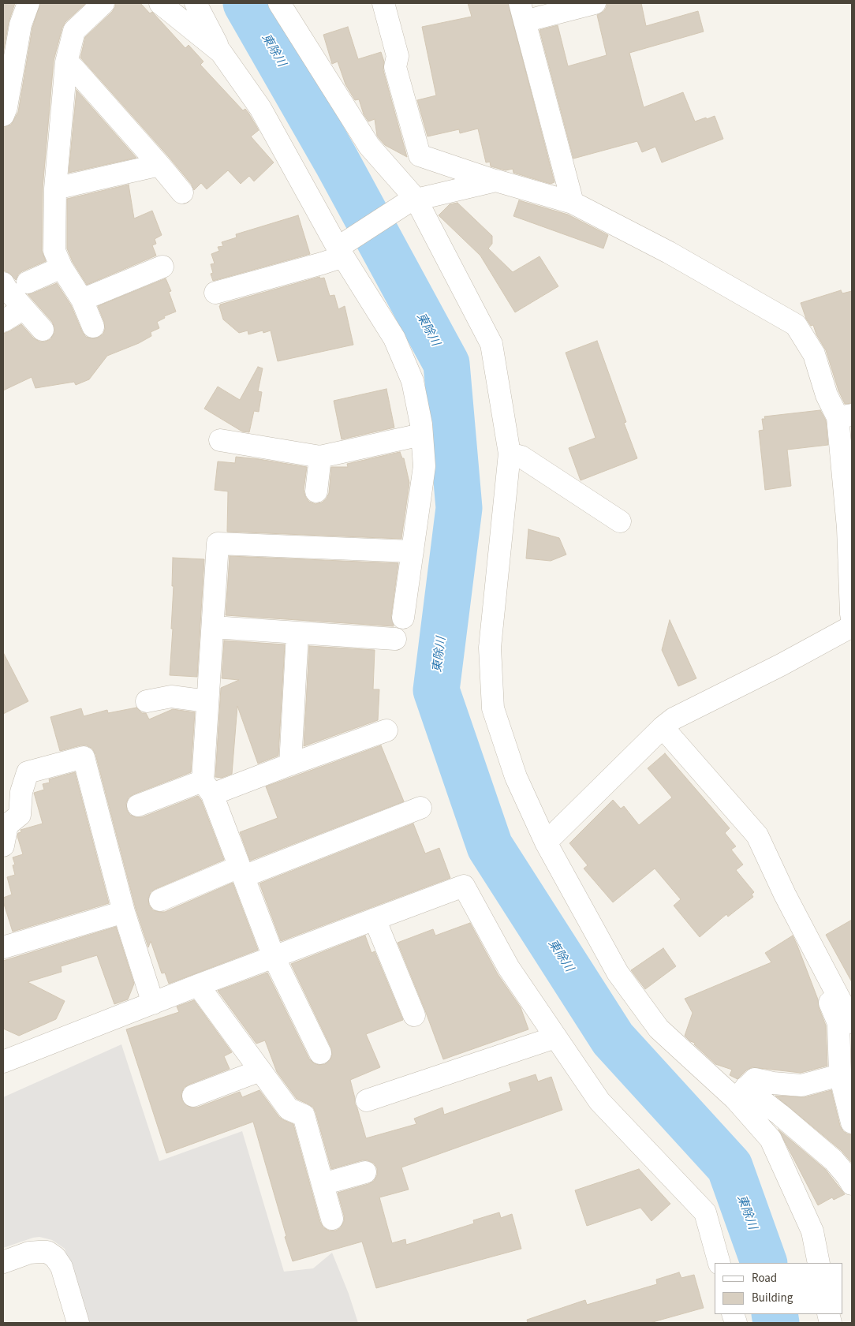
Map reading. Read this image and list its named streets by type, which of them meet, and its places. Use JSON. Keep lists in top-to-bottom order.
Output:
{
  "water": ["東除川"],
  "legend": ["Road", "Building"]
}
